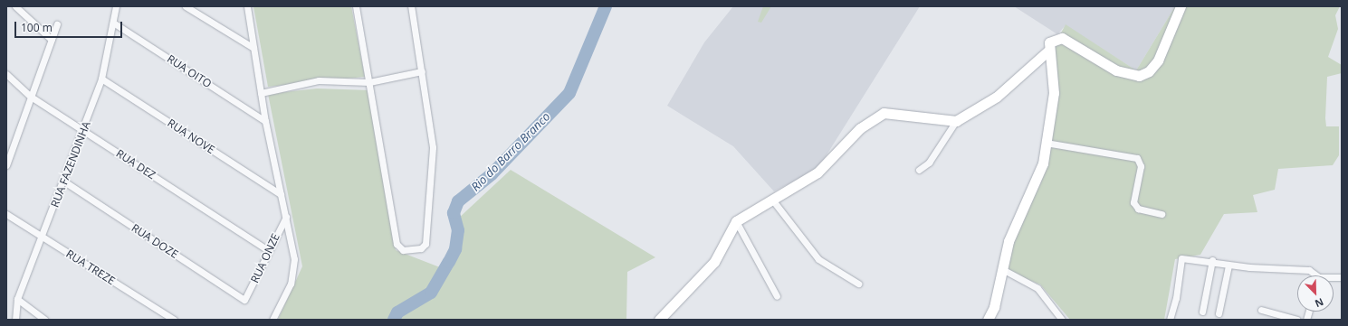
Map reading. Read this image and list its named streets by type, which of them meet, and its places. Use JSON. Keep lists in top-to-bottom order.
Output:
{
  "streets": {
    "street": [
      "RUA OITO",
      "RUA NOVE",
      "RUA FAZENDINHA",
      "RUA DEZ",
      "RUA DOZE",
      "RUA ONZE",
      "RUA TREZE"
    ]
  },
  "crossings": [
    ["RUA OITO", "RUA FAZENDINHA"],
    ["RUA NOVE", "RUA FAZENDINHA"],
    ["RUA FAZENDINHA", "RUA DEZ"],
    ["RUA FAZENDINHA", "RUA DOZE"],
    ["RUA FAZENDINHA", "RUA TREZE"],
    ["RUA DEZ", "RUA ONZE"],
    ["RUA DOZE", "RUA ONZE"]
  ],
  "water": ["Rio do Barro Branco"],
  "scale_bar": "100 m",
  "north": "bottom right"
}
